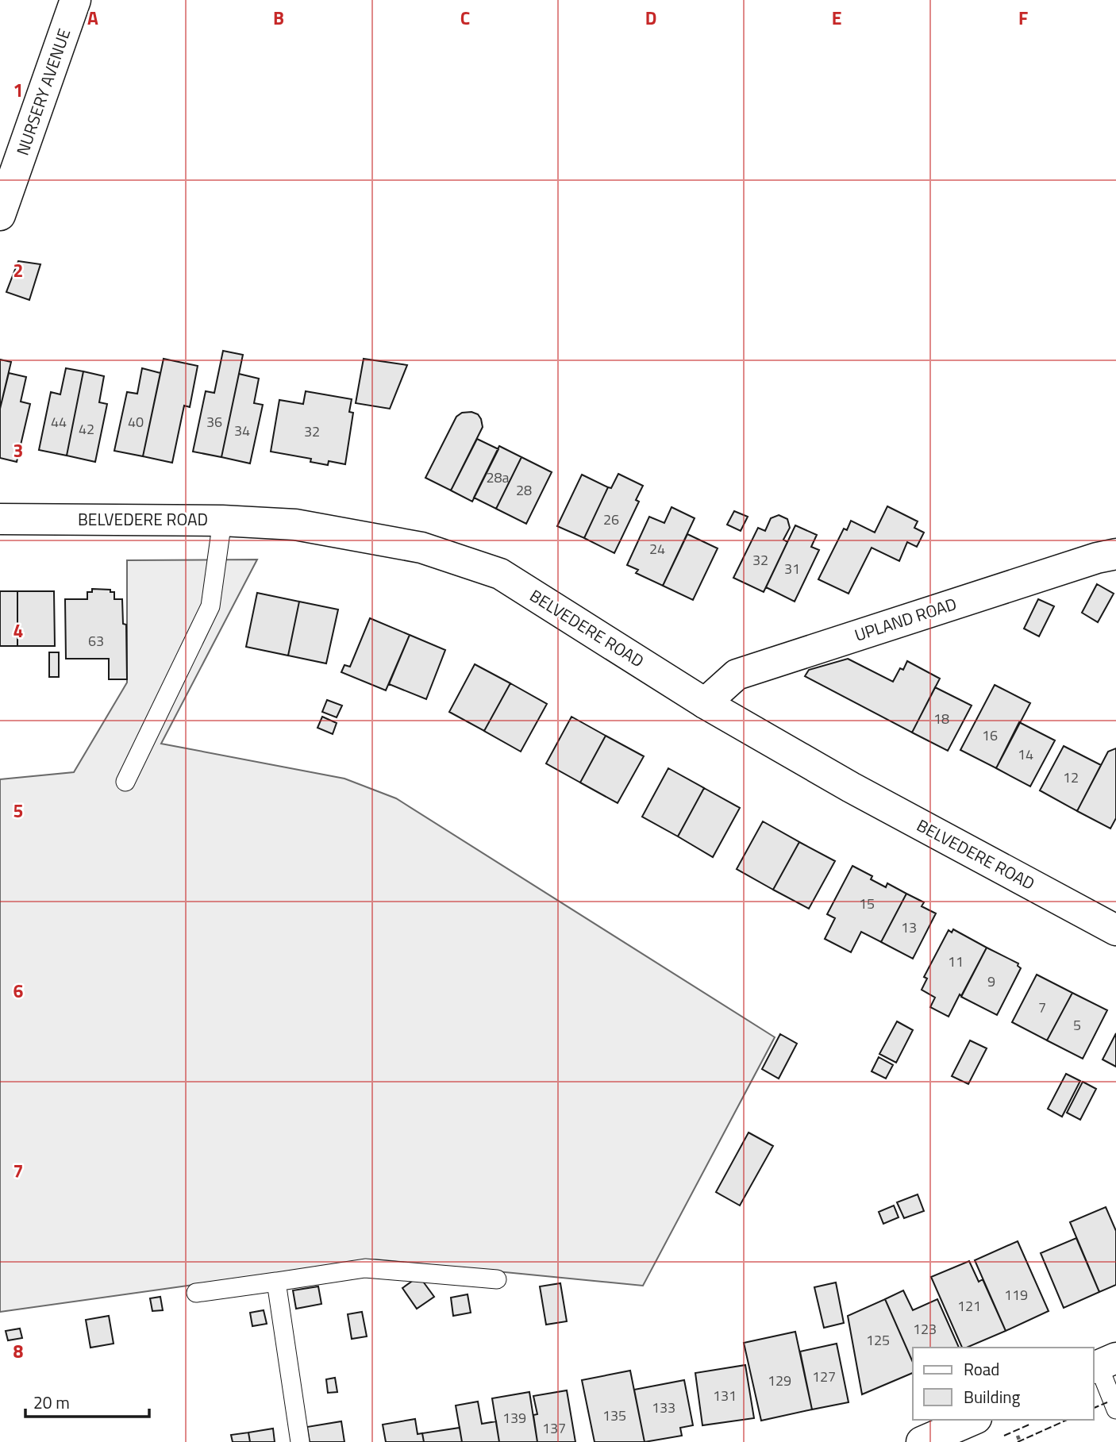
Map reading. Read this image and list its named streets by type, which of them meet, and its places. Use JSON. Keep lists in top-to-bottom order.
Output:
{
  "streets": {
    "street": ["NURSERY AVENUE", "BELVEDERE ROAD", "UPLAND ROAD"]
  },
  "crossings": [
    ["BELVEDERE ROAD", "UPLAND ROAD"]
  ],
  "house_numbers": [
    "44",
    "40",
    "36",
    "42",
    "34",
    "32",
    "28a",
    "28",
    "26",
    "24",
    "32",
    "31",
    "63",
    "18",
    "16",
    "14",
    "12",
    "15",
    "13",
    "11",
    "9",
    "7",
    "5",
    "119",
    "121",
    "123",
    "125",
    "127",
    "129",
    "131",
    "133",
    "135",
    "139",
    "137"
  ],
  "legend": ["Road", "Building"],
  "scale_bar": "20 m",
  "grid": {
    "columns": [
      "A",
      "B",
      "C",
      "D",
      "E",
      "F"
    ],
    "rows": [
      "1",
      "2",
      "3",
      "4",
      "5",
      "6",
      "7",
      "8"
    ]
  }
}
